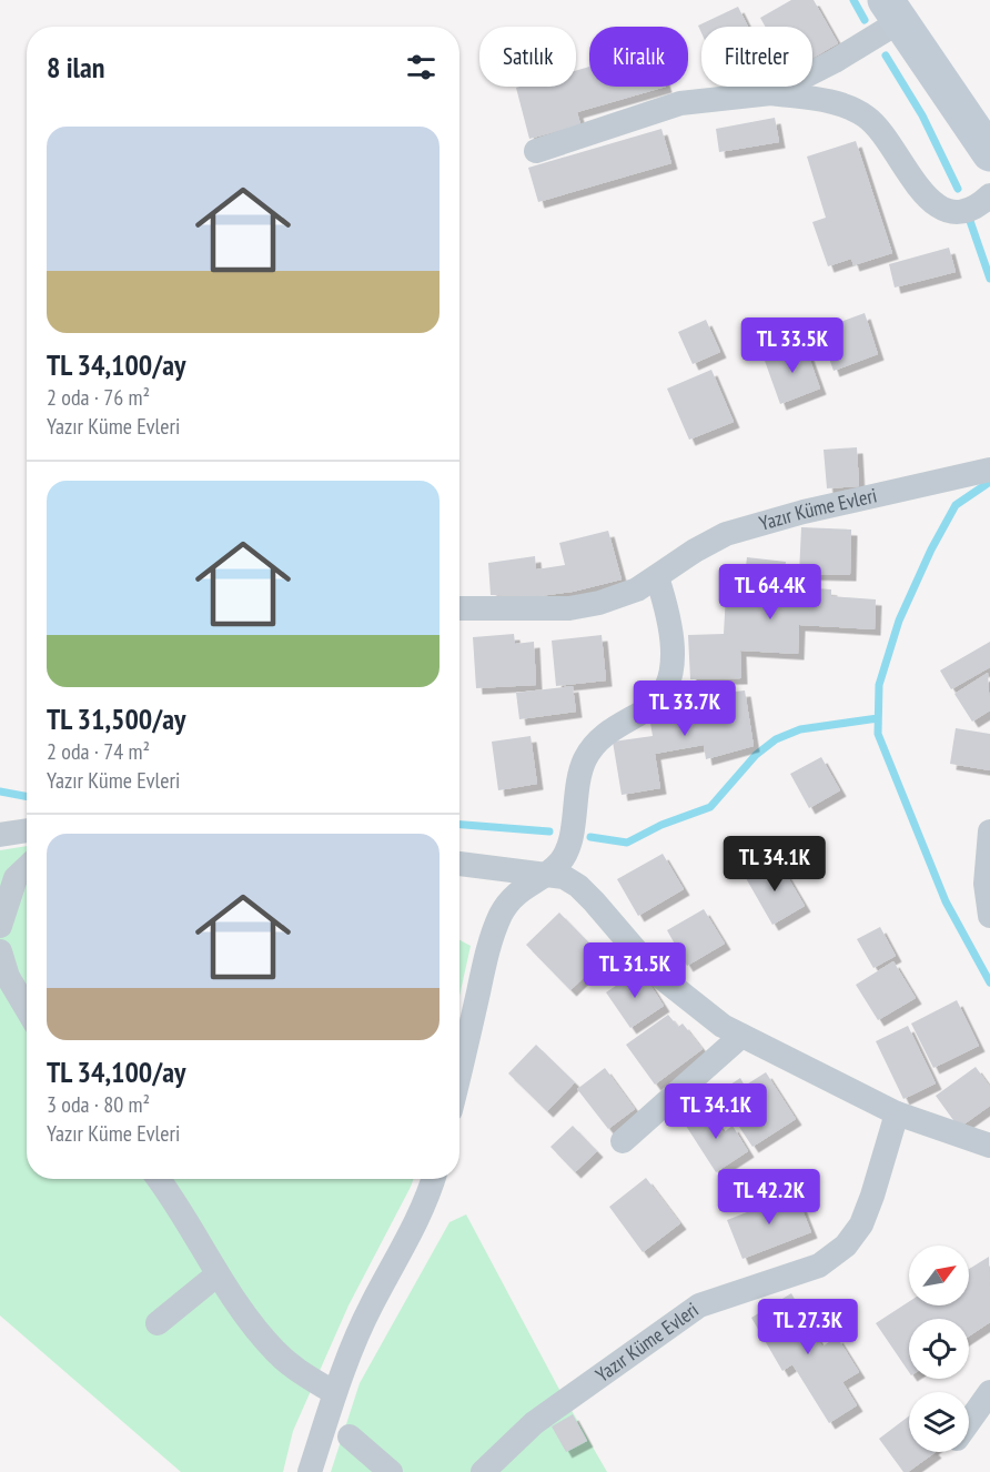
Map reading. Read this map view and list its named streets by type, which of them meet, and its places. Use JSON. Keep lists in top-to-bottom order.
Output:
{
  "streets": {
    "street": ["Yazır Küme Evleri"]
  },
  "north": "top right",
  "page": {
    "chip": ["Satılık", "Kiralık", "Filtreler"],
    "heading": "8 ilan",
    "list": [
      {
        "name": "TL 34,100/ay",
        "note": "2 oda · 76 m² · Yazır Küme Evleri"
      },
      {
        "name": "TL 31,500/ay",
        "note": "2 oda · 74 m² · Yazır Küme Evleri"
      },
      {
        "name": "TL 34,100/ay",
        "note": "3 oda · 80 m² · Yazır Küme Evleri"
      }
    ],
    "price": [
      "TL 33.5K",
      "TL 64.4K",
      "TL 33.7K",
      "TL 34.1K",
      "TL 31.5K",
      "TL 34.1K",
      "TL 42.2K",
      "TL 27.3K"
    ]
  }
}
